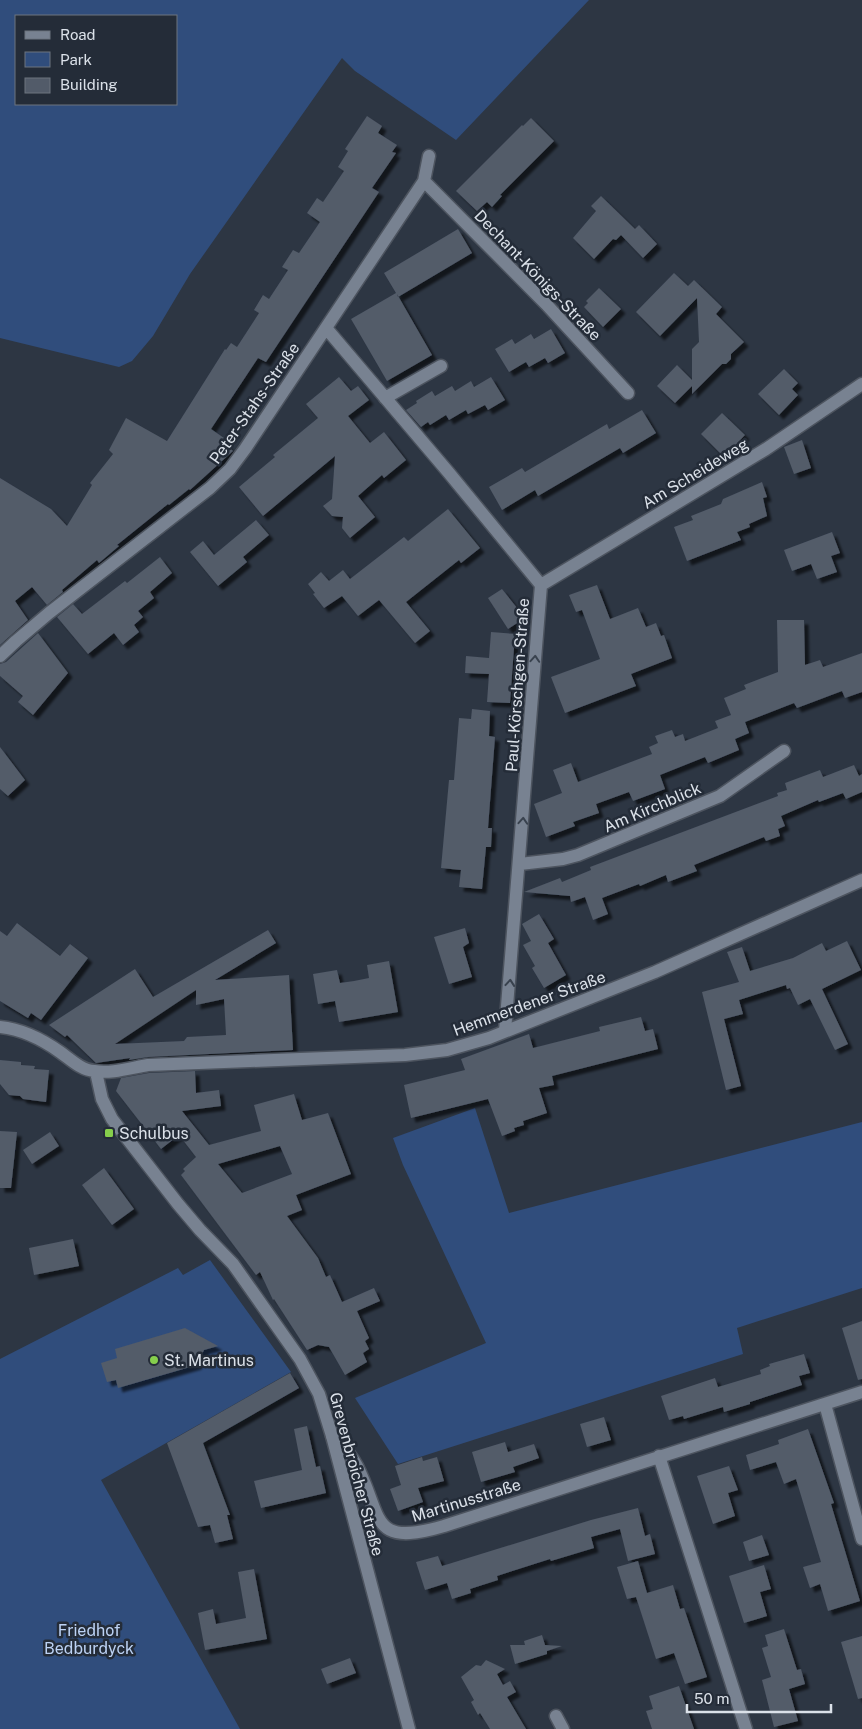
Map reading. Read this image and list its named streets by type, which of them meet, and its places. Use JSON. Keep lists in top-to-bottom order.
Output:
{
  "streets": {
    "street": [
      "Dechant-Königs-Straße",
      "Peter-Stahs-Straße",
      "Am Scheideweg",
      "Paul-Körschgen-Straße",
      "Am Kirchblick",
      "Hemmerdener Straße",
      "Grevenbroicher Straße",
      "Martinusstraße"
    ]
  },
  "crossings": [
    ["Dechant-Königs-Straße", "Peter-Stahs-Straße"],
    ["Peter-Stahs-Straße", "Paul-Körschgen-Straße"],
    ["Am Scheideweg", "Paul-Körschgen-Straße"],
    ["Paul-Körschgen-Straße", "Am Kirchblick"],
    ["Paul-Körschgen-Straße", "Hemmerdener Straße"],
    ["Hemmerdener Straße", "Grevenbroicher Straße"],
    ["Grevenbroicher Straße", "Martinusstraße"]
  ],
  "one_way": ["Paul-Körschgen-Straße"],
  "parks": ["Friedhof Bedburdyck"],
  "places": {
    "transit": ["Schulbus"],
    "other": ["St. Martinus"]
  },
  "legend": ["Road", "Park", "Building"],
  "scale_bar": "50 m"
}
